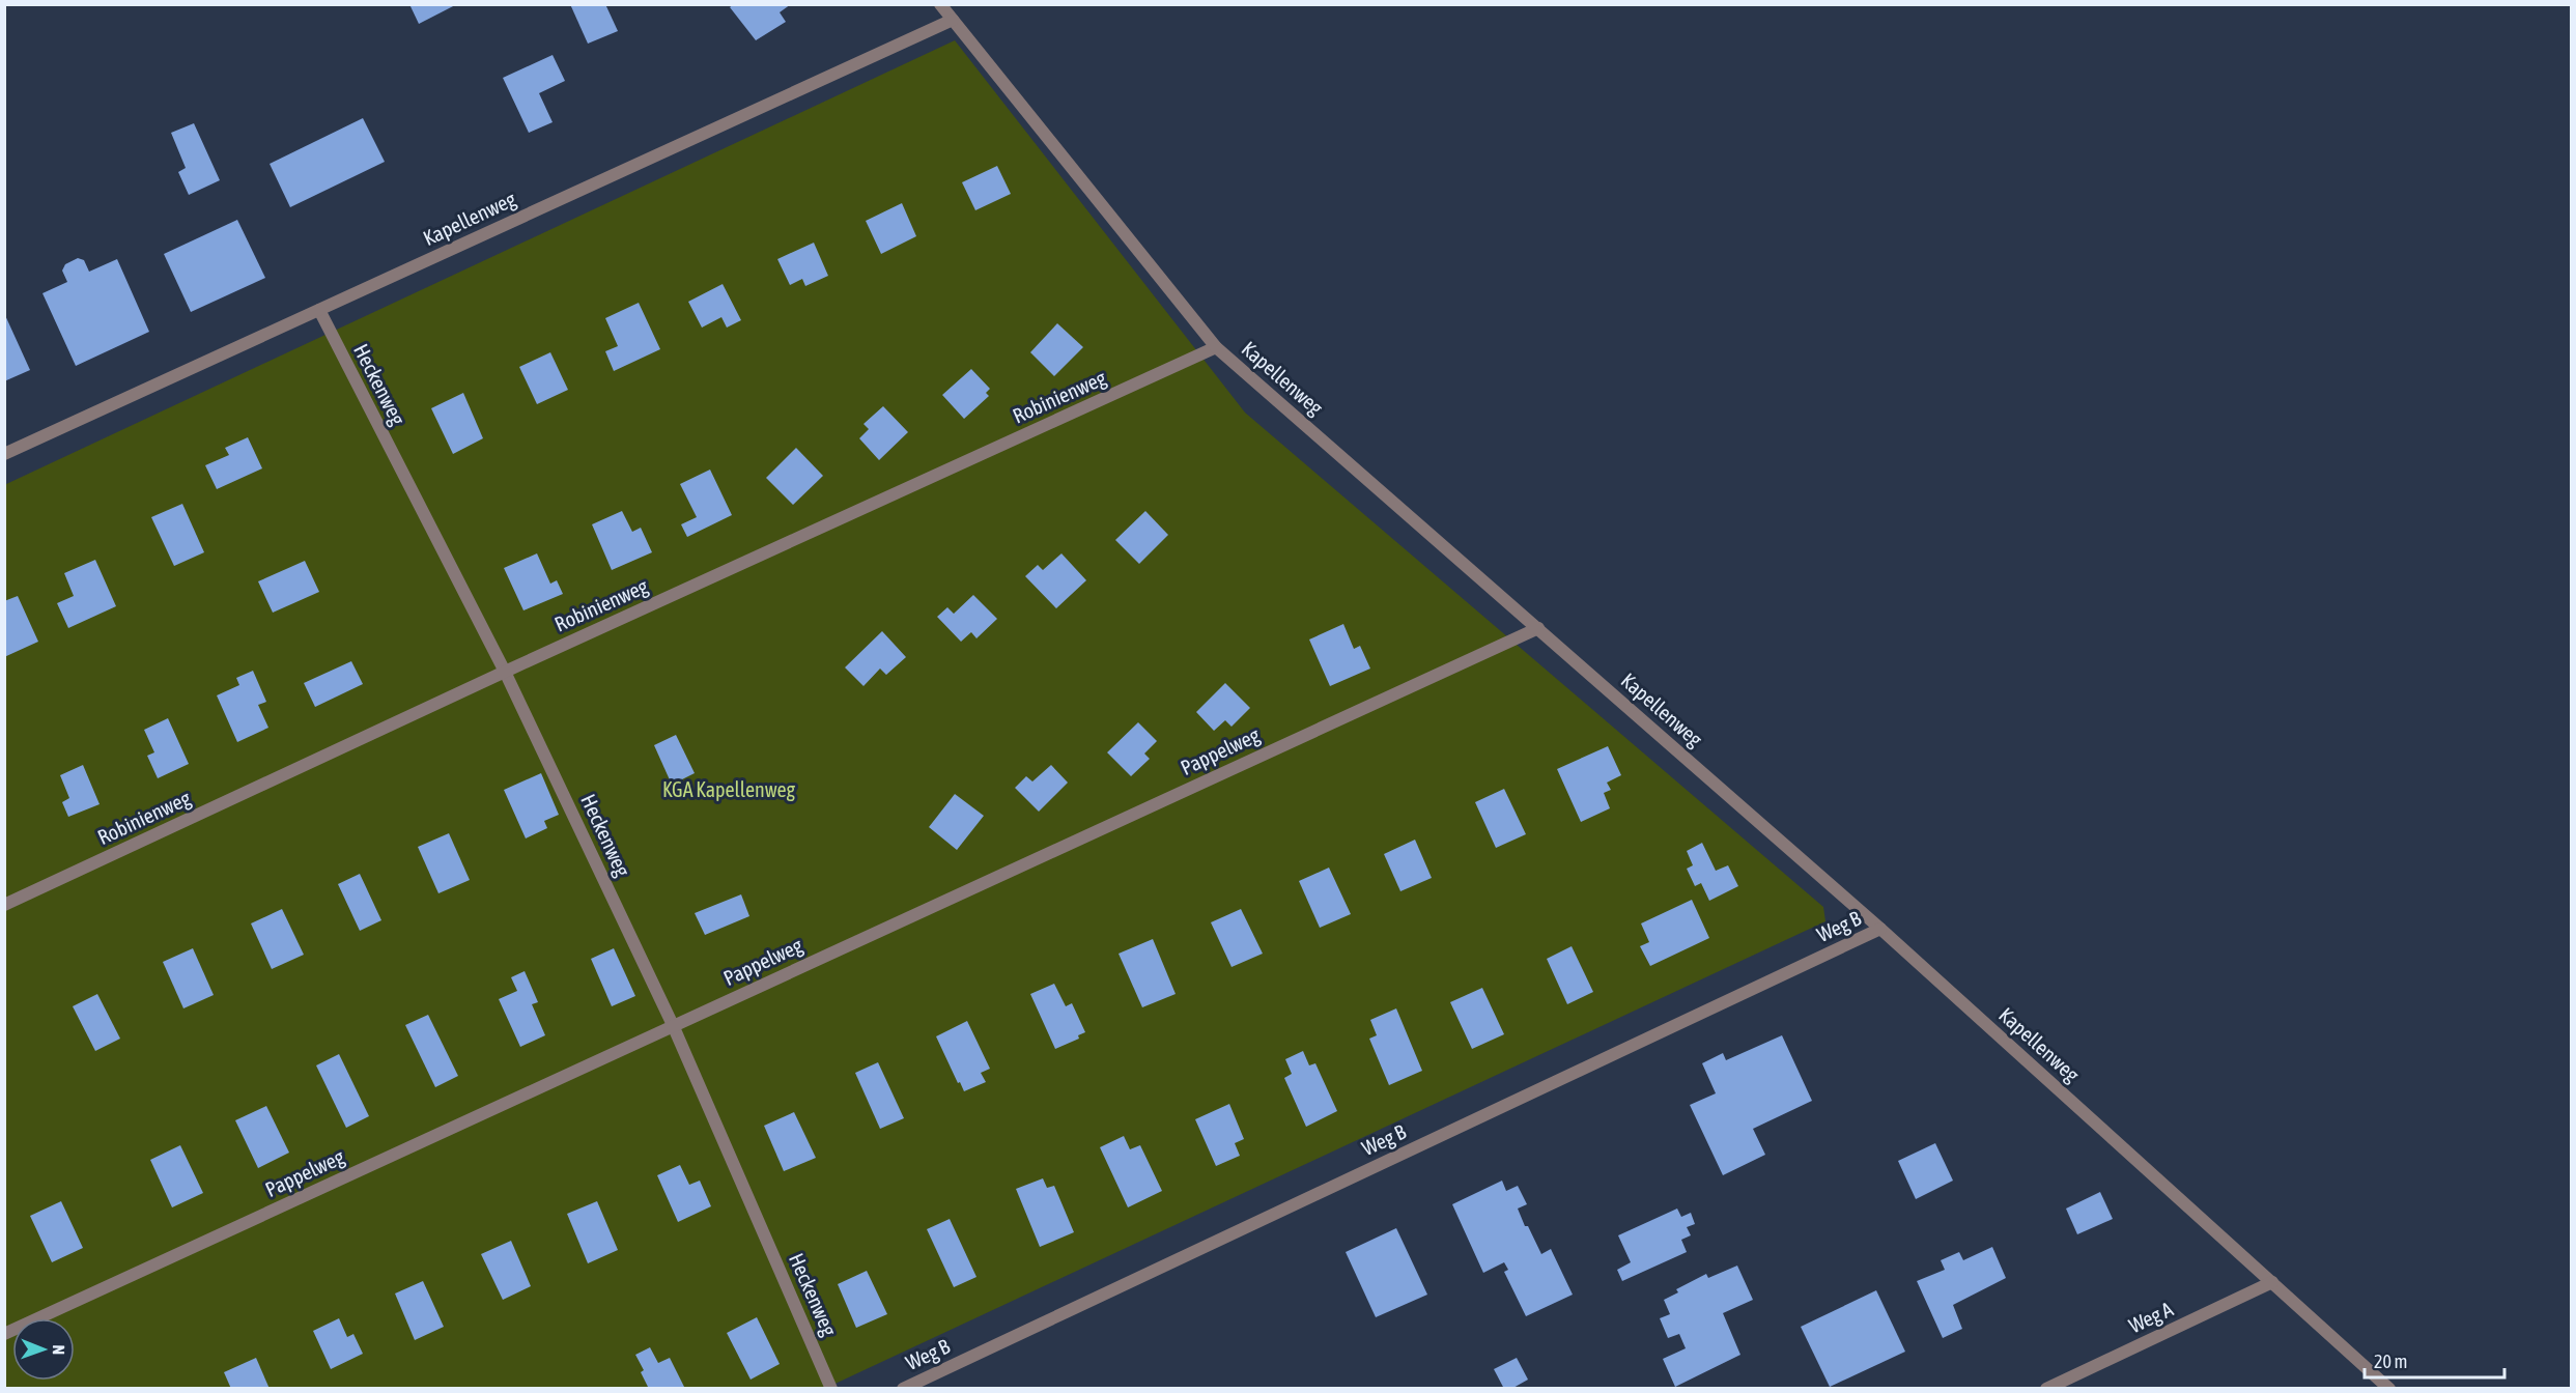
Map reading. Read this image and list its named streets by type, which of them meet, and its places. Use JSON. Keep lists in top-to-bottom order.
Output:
{
  "streets": {
    "street": [
      "Kapellenweg",
      "Heckenweg",
      "Robinienweg",
      "Pappelweg",
      "Weg B",
      "Weg A"
    ]
  },
  "crossings": [
    ["Kapellenweg", "Heckenweg"],
    ["Kapellenweg", "Robinienweg"],
    ["Kapellenweg", "Pappelweg"],
    ["Kapellenweg", "Weg B"],
    ["Kapellenweg", "Weg A"],
    ["Heckenweg", "Robinienweg"],
    ["Heckenweg", "Pappelweg"]
  ],
  "parks": ["KGA Kapellenweg"],
  "scale_bar": "20 m",
  "north": "right"
}
